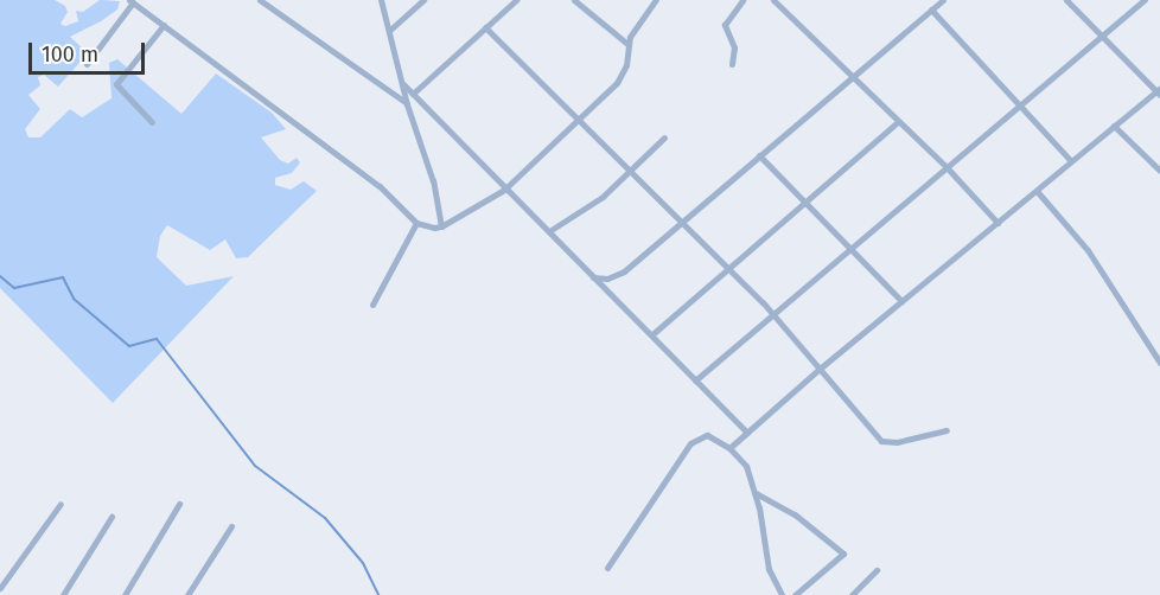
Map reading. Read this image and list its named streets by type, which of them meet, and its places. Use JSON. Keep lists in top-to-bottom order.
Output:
{
  "scale_bar": "100 m"
}
